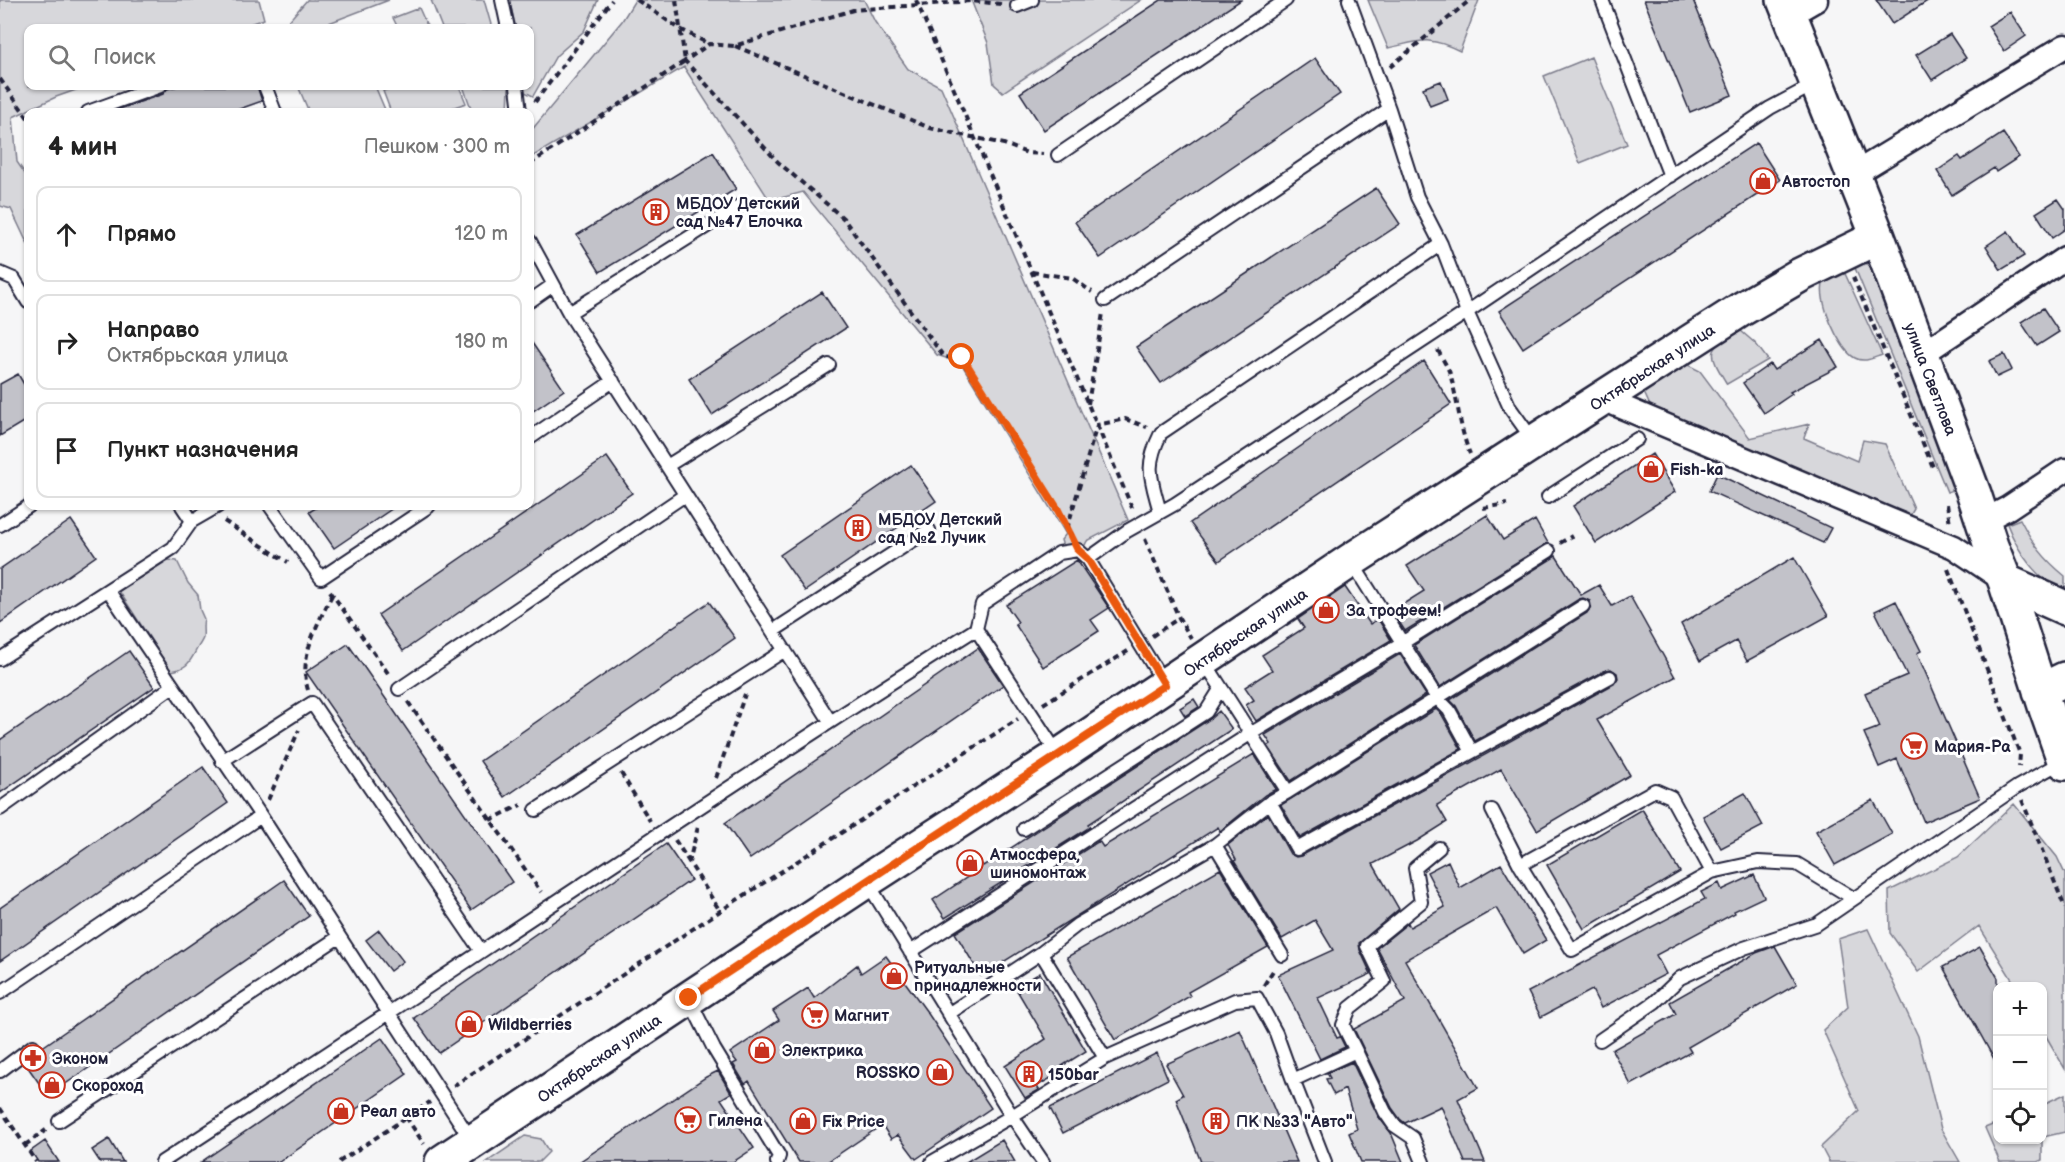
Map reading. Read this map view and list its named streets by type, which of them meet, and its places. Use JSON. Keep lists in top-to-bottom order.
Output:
{
  "streets": {
    "main road": ["Октябрьская улица", "улица Светлова"]
  },
  "crossings": [
    ["Октябрьская улица", "улица Светлова"]
  ],
  "places": {
    "shop": [
      "Автостоп",
      "Fish-ka",
      "За трофеем!",
      "Атмосфера, шиномонтаж",
      "Ритуальные принадлежности",
      "Wildberries",
      "Электрика",
      "ROSSKO",
      "Скороход",
      "Реал авто",
      "Fix Price"
    ],
    "building": [
      "МБДОУ Детский сад №47 Елочка",
      "МБДОУ Детский сад №2 Лучик",
      "150bar",
      "ПК №33 \"Авто\""
    ],
    "supermarket": ["Мария-Ра", "Магнит", "Гилена"],
    "pharmacy": ["Эконом"]
  },
  "page": {
    "search": "Поиск",
    "heading": ["4 мин", "Пешком · 300 m"],
    "list": [
      ["Прямо", "120 m"],
      ["Направо", "Октябрьская улица", "180 m"],
      "Пункт назначения"
    ],
    "map_buttons": ["+", "−"]
  }
}
